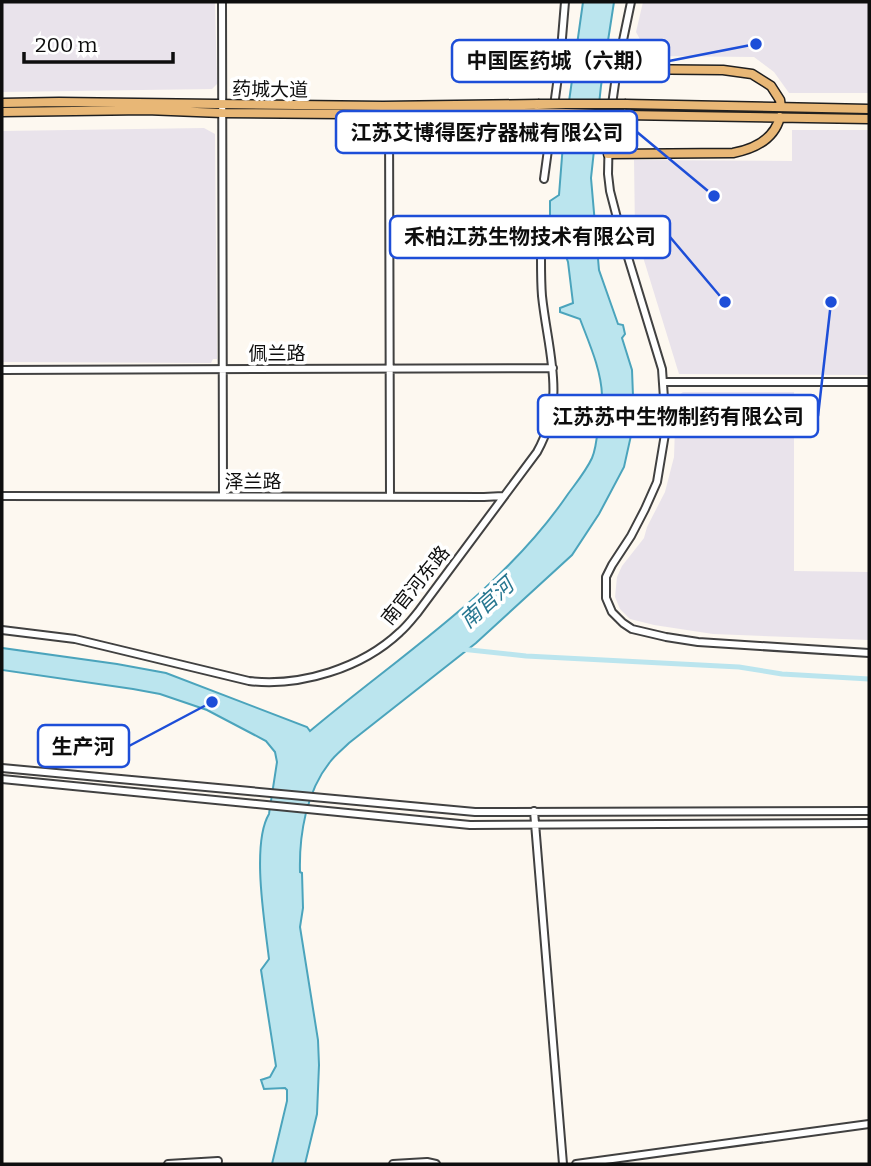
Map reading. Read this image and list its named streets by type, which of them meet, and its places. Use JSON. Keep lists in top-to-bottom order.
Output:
{
  "streets": {
    "main road": ["药城大道"],
    "street": ["佩兰路", "泽兰路", "南官河东路"]
  },
  "crossings": [
    ["佩兰路", "南官河东路"],
    ["泽兰路", "南官河东路"]
  ],
  "water": ["南官河"],
  "places": [
    "中国医药城（六期）",
    "江苏艾博得医疗器械有限公司",
    "禾柏江苏生物技术有限公司",
    "江苏苏中生物制药有限公司",
    "生产河"
  ],
  "scale_bar": "200 m"
}
